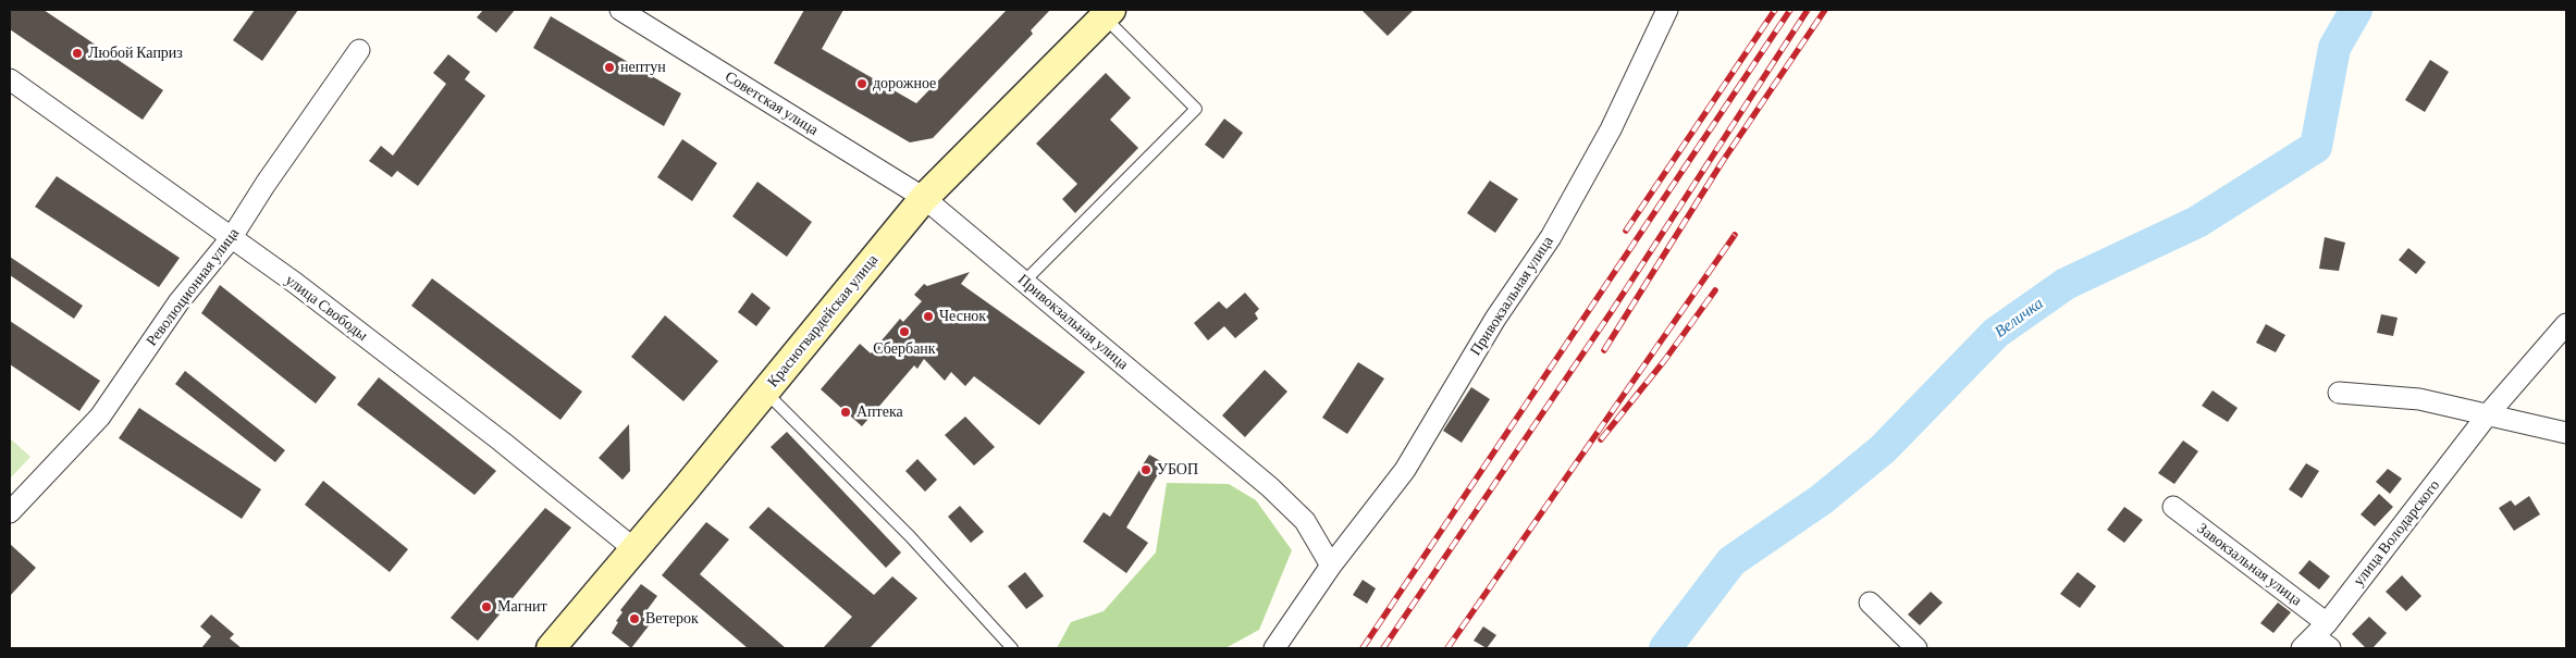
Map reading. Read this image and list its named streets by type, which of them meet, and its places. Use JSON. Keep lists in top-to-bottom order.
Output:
{
  "streets": {
    "street": [
      "Советская улица",
      "Революционная улица",
      "Привокзальная улица",
      "улица Свободы",
      "Красногвардейская улица",
      "улица Володарского",
      "Завокзальная улица"
    ]
  },
  "crossings": [
    ["Советская улица", "Привокзальная улица"],
    ["Советская улица", "Красногвардейская улица"],
    ["Революционная улица", "улица Свободы"],
    ["Привокзальная улица", "Красногвардейская улица"],
    ["улица Свободы", "Красногвардейская улица"],
    ["улица Володарского", "Завокзальная улица"]
  ],
  "water": ["Величка"],
  "places": [
    "Любой Каприз",
    "нептун",
    "дорожное",
    "Чеснок",
    "Сбербанк",
    "Аптека",
    "УБОП",
    "Магнит",
    "Ветерок"
  ]
}
